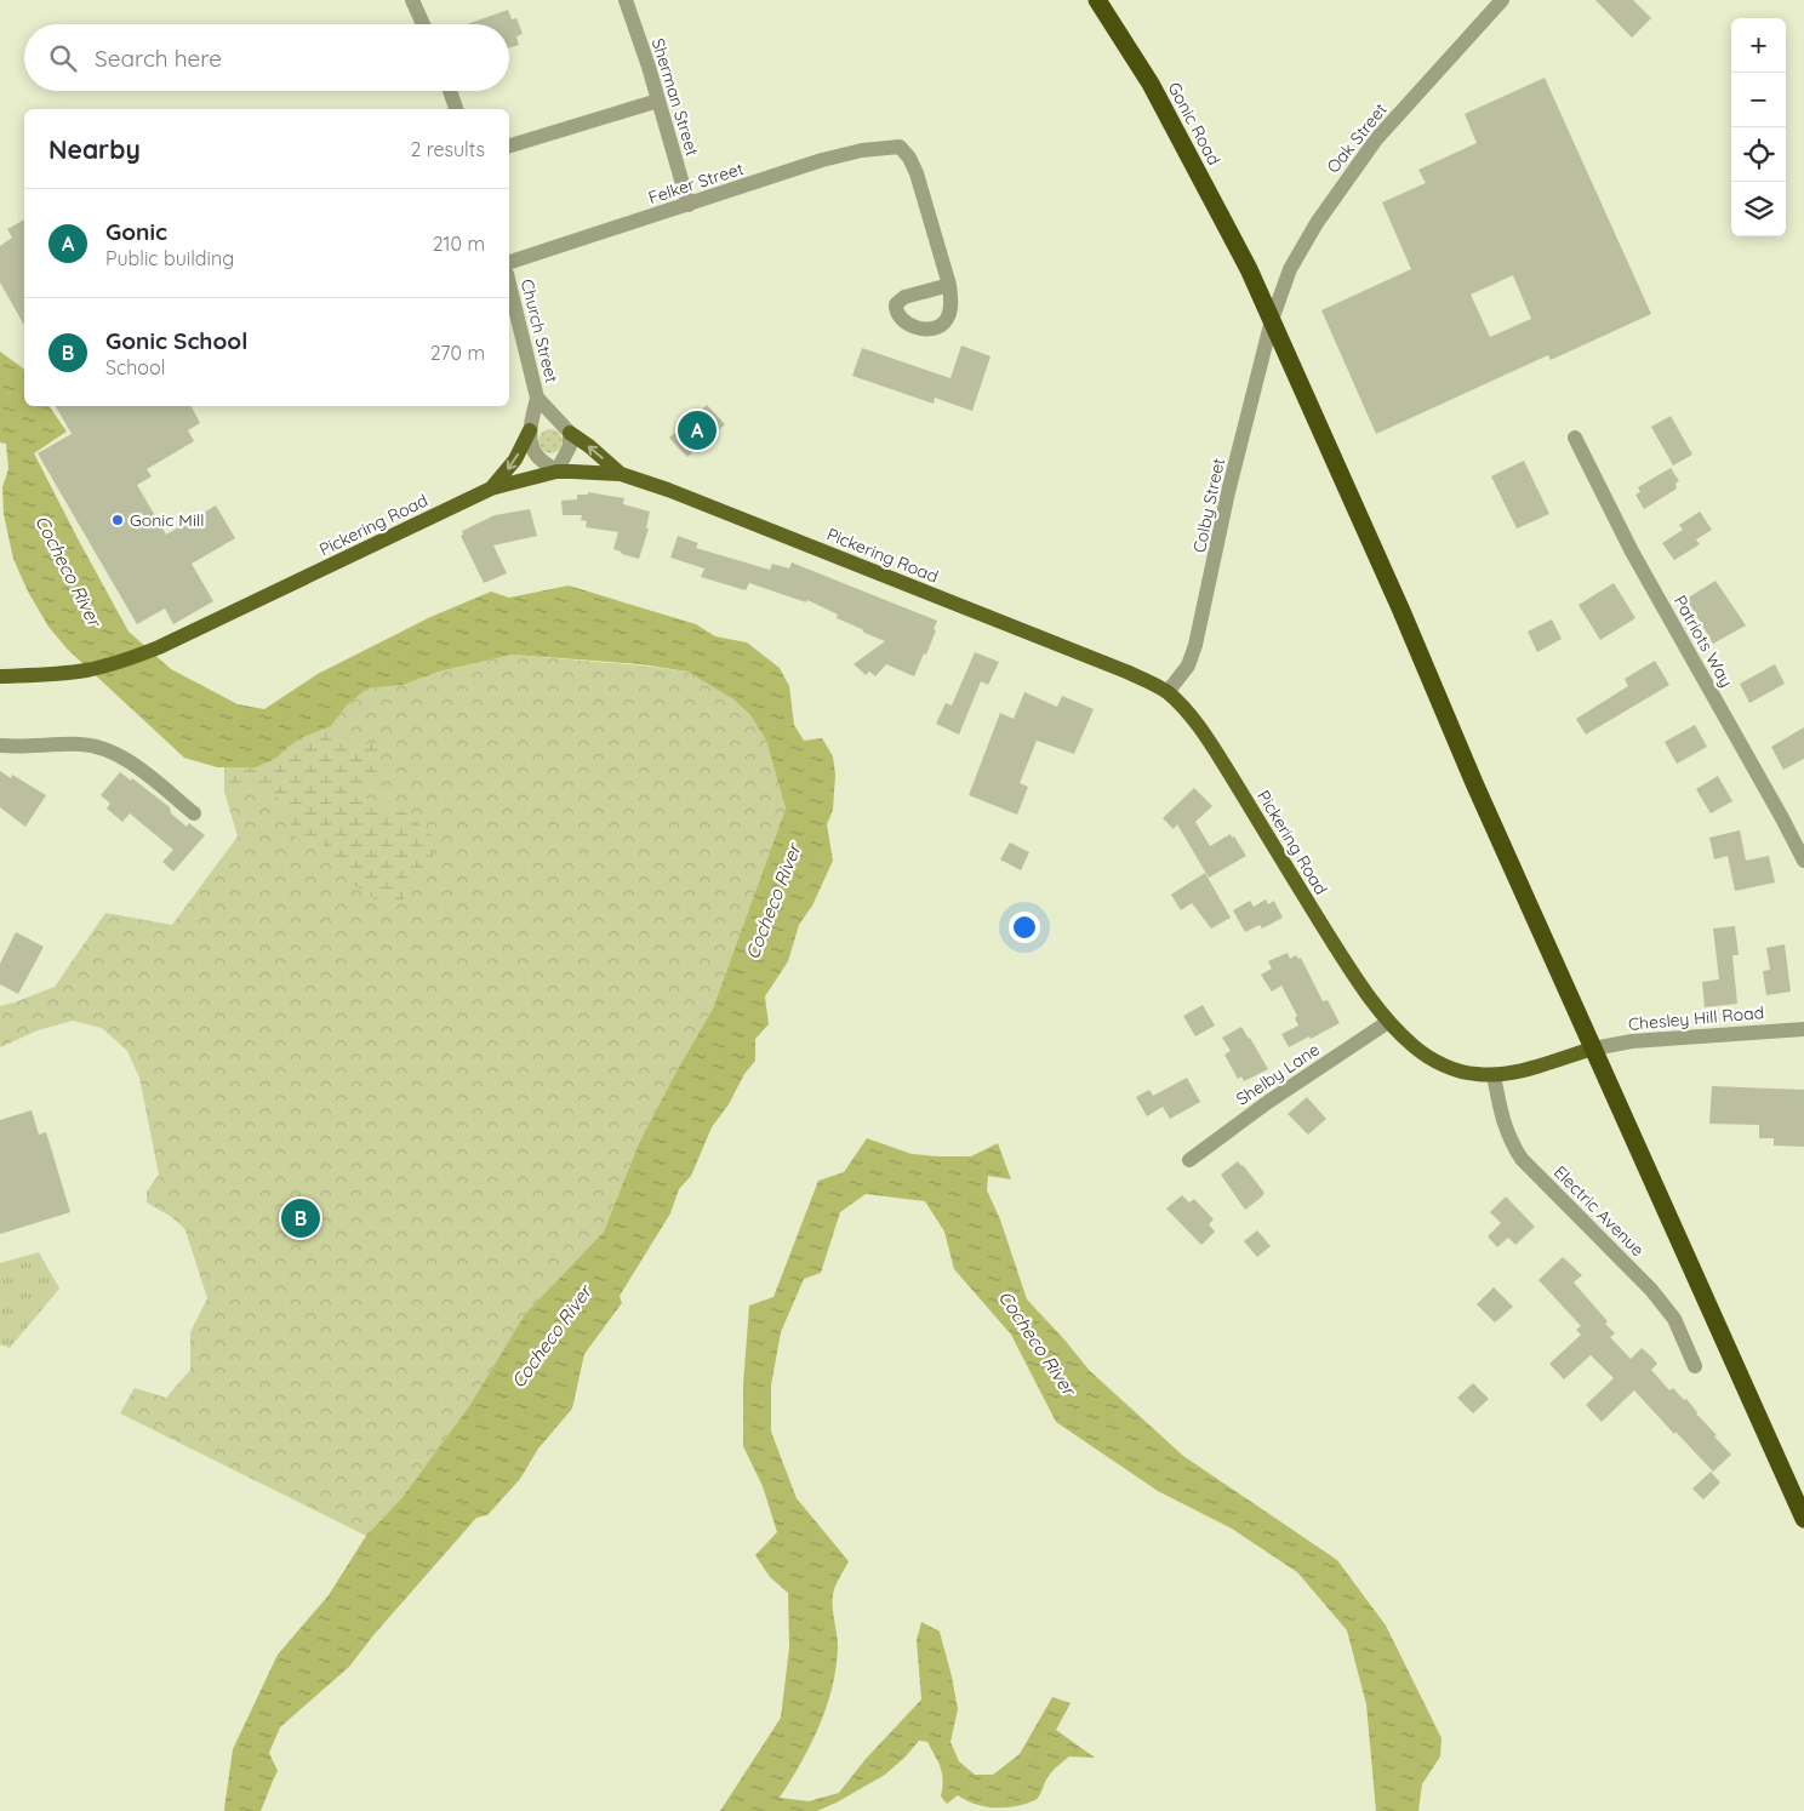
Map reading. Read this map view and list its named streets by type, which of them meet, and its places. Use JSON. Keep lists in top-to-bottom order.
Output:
{
  "streets": {
    "highway": ["Gonic Road"],
    "main road": ["Pickering Road"],
    "street": [
      "Sherman Street",
      "Oak Street",
      "Felker Street",
      "Church Street",
      "Colby Street",
      "Patriots Way",
      "Chesley Hill Road",
      "Shelby Lane",
      "Electric Avenue"
    ]
  },
  "crossings": [
    ["Sherman Street", "Felker Street"],
    ["Gonic Road", "Oak Street"],
    ["Gonic Road", "Colby Street"],
    ["Gonic Road", "Pickering Road"],
    ["Gonic Road", "Chesley Hill Road"],
    ["Oak Street", "Colby Street"],
    ["Colby Street", "Pickering Road"],
    ["Pickering Road", "Chesley Hill Road"],
    ["Pickering Road", "Shelby Lane"],
    ["Pickering Road", "Electric Avenue"]
  ],
  "water": ["Cocheco River"],
  "places": ["Gonic Mill"],
  "page": {
    "map_buttons": ["+", "−"],
    "search": "Search here",
    "heading": ["Nearby", "2 results"],
    "list": [
      {
        "mark": "A",
        "name": "Gonic",
        "note": "Public building",
        "value": "210 m"
      },
      {
        "mark": "B",
        "name": "Gonic School",
        "note": "School",
        "value": "270 m"
      }
    ],
    "pins": ["A", "B"]
  }
}
